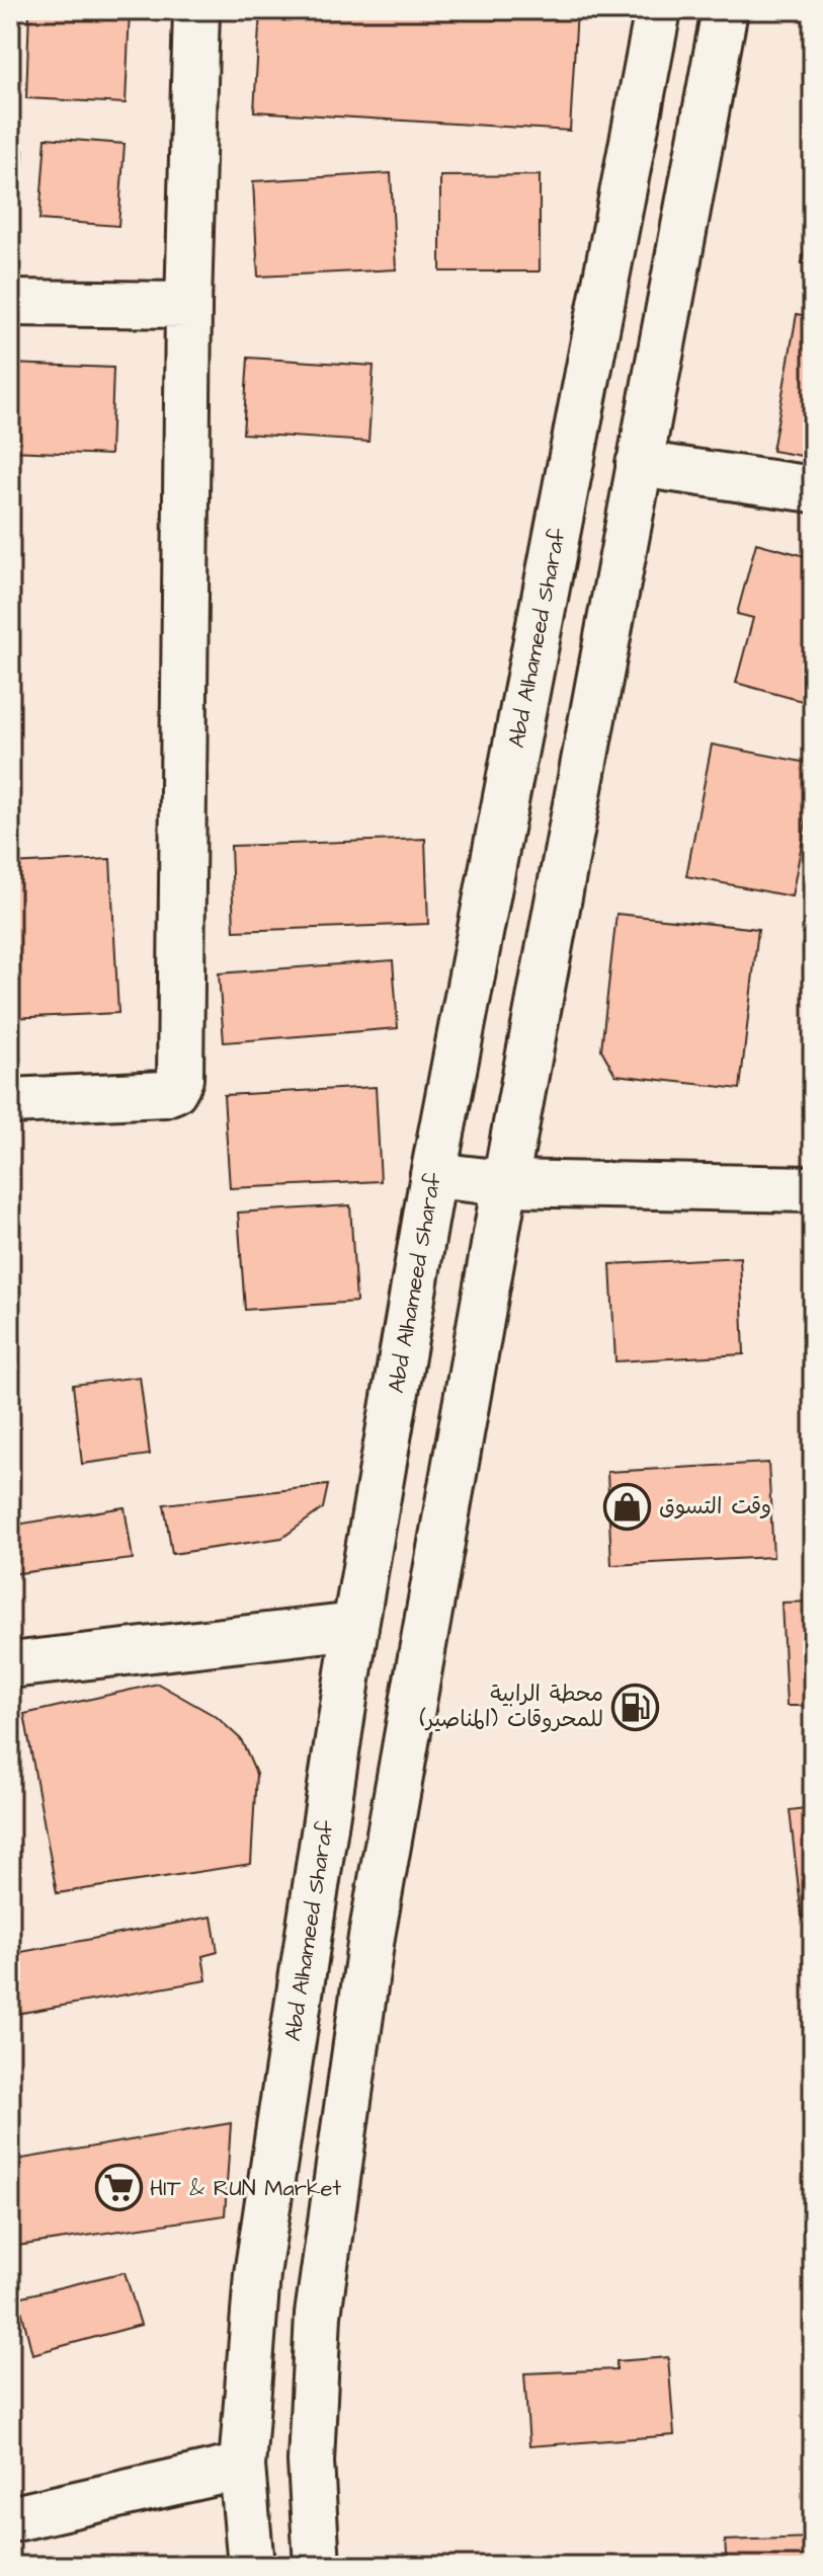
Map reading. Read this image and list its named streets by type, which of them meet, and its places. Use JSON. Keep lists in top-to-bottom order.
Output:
{
  "streets": {
    "main road": ["Abd Alhameed Sharaf"]
  },
  "places": {
    "shop": ["وقت التسوق"],
    "fuel station": ["محطة الرابية للمحروقات (المناصير)"],
    "supermarket": ["HIT & RUN Market"]
  }
}
